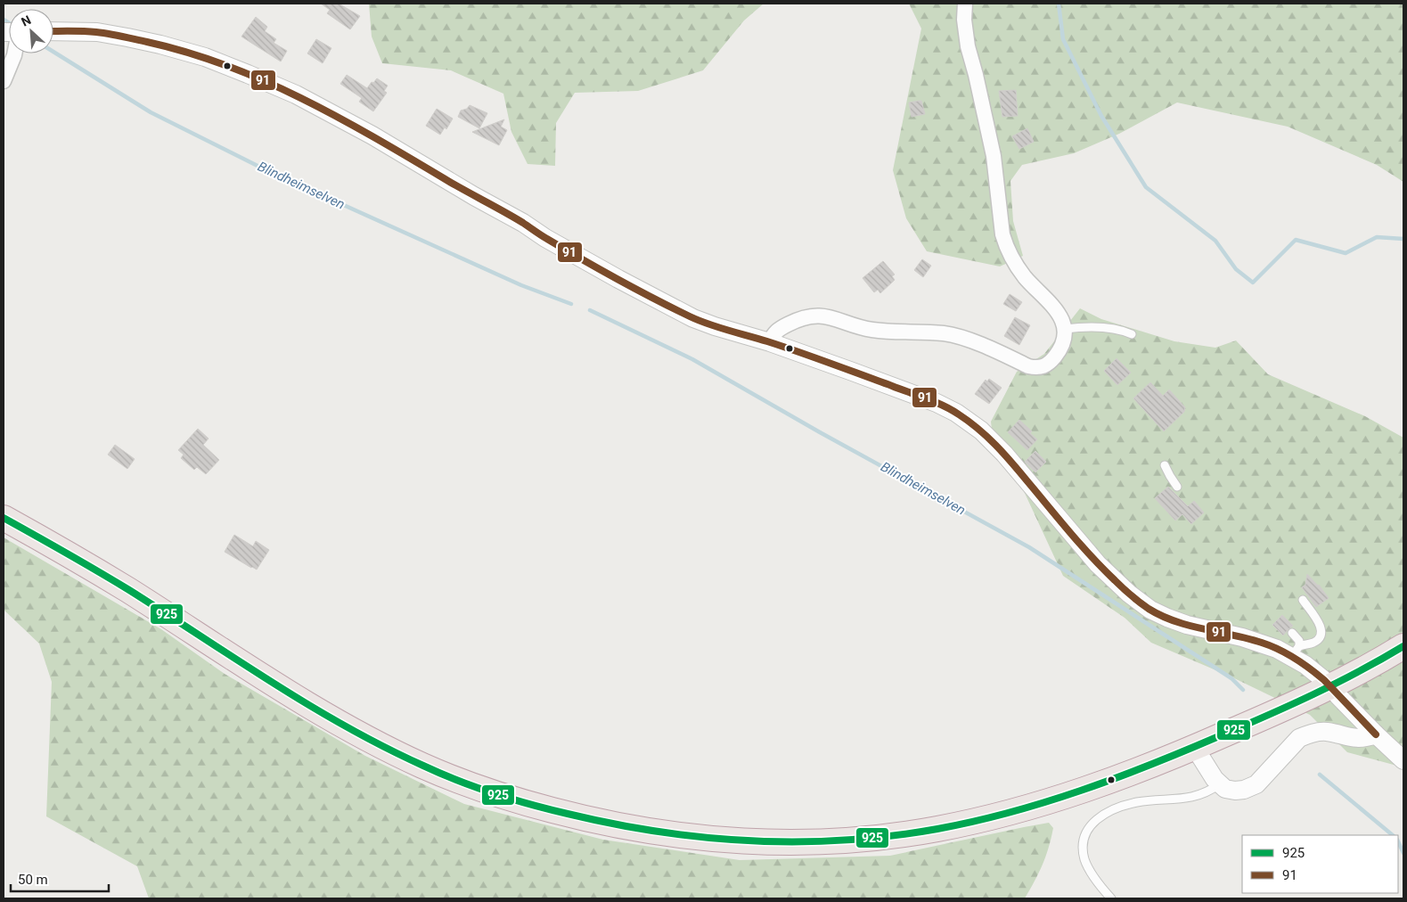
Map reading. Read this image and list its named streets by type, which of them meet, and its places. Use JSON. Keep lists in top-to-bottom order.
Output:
{
  "water": ["Blindheimselven"],
  "lines": ["transit line 91", "transit line 925"],
  "legend": ["925", "91"],
  "scale_bar": "50 m",
  "north": "top left"
}
